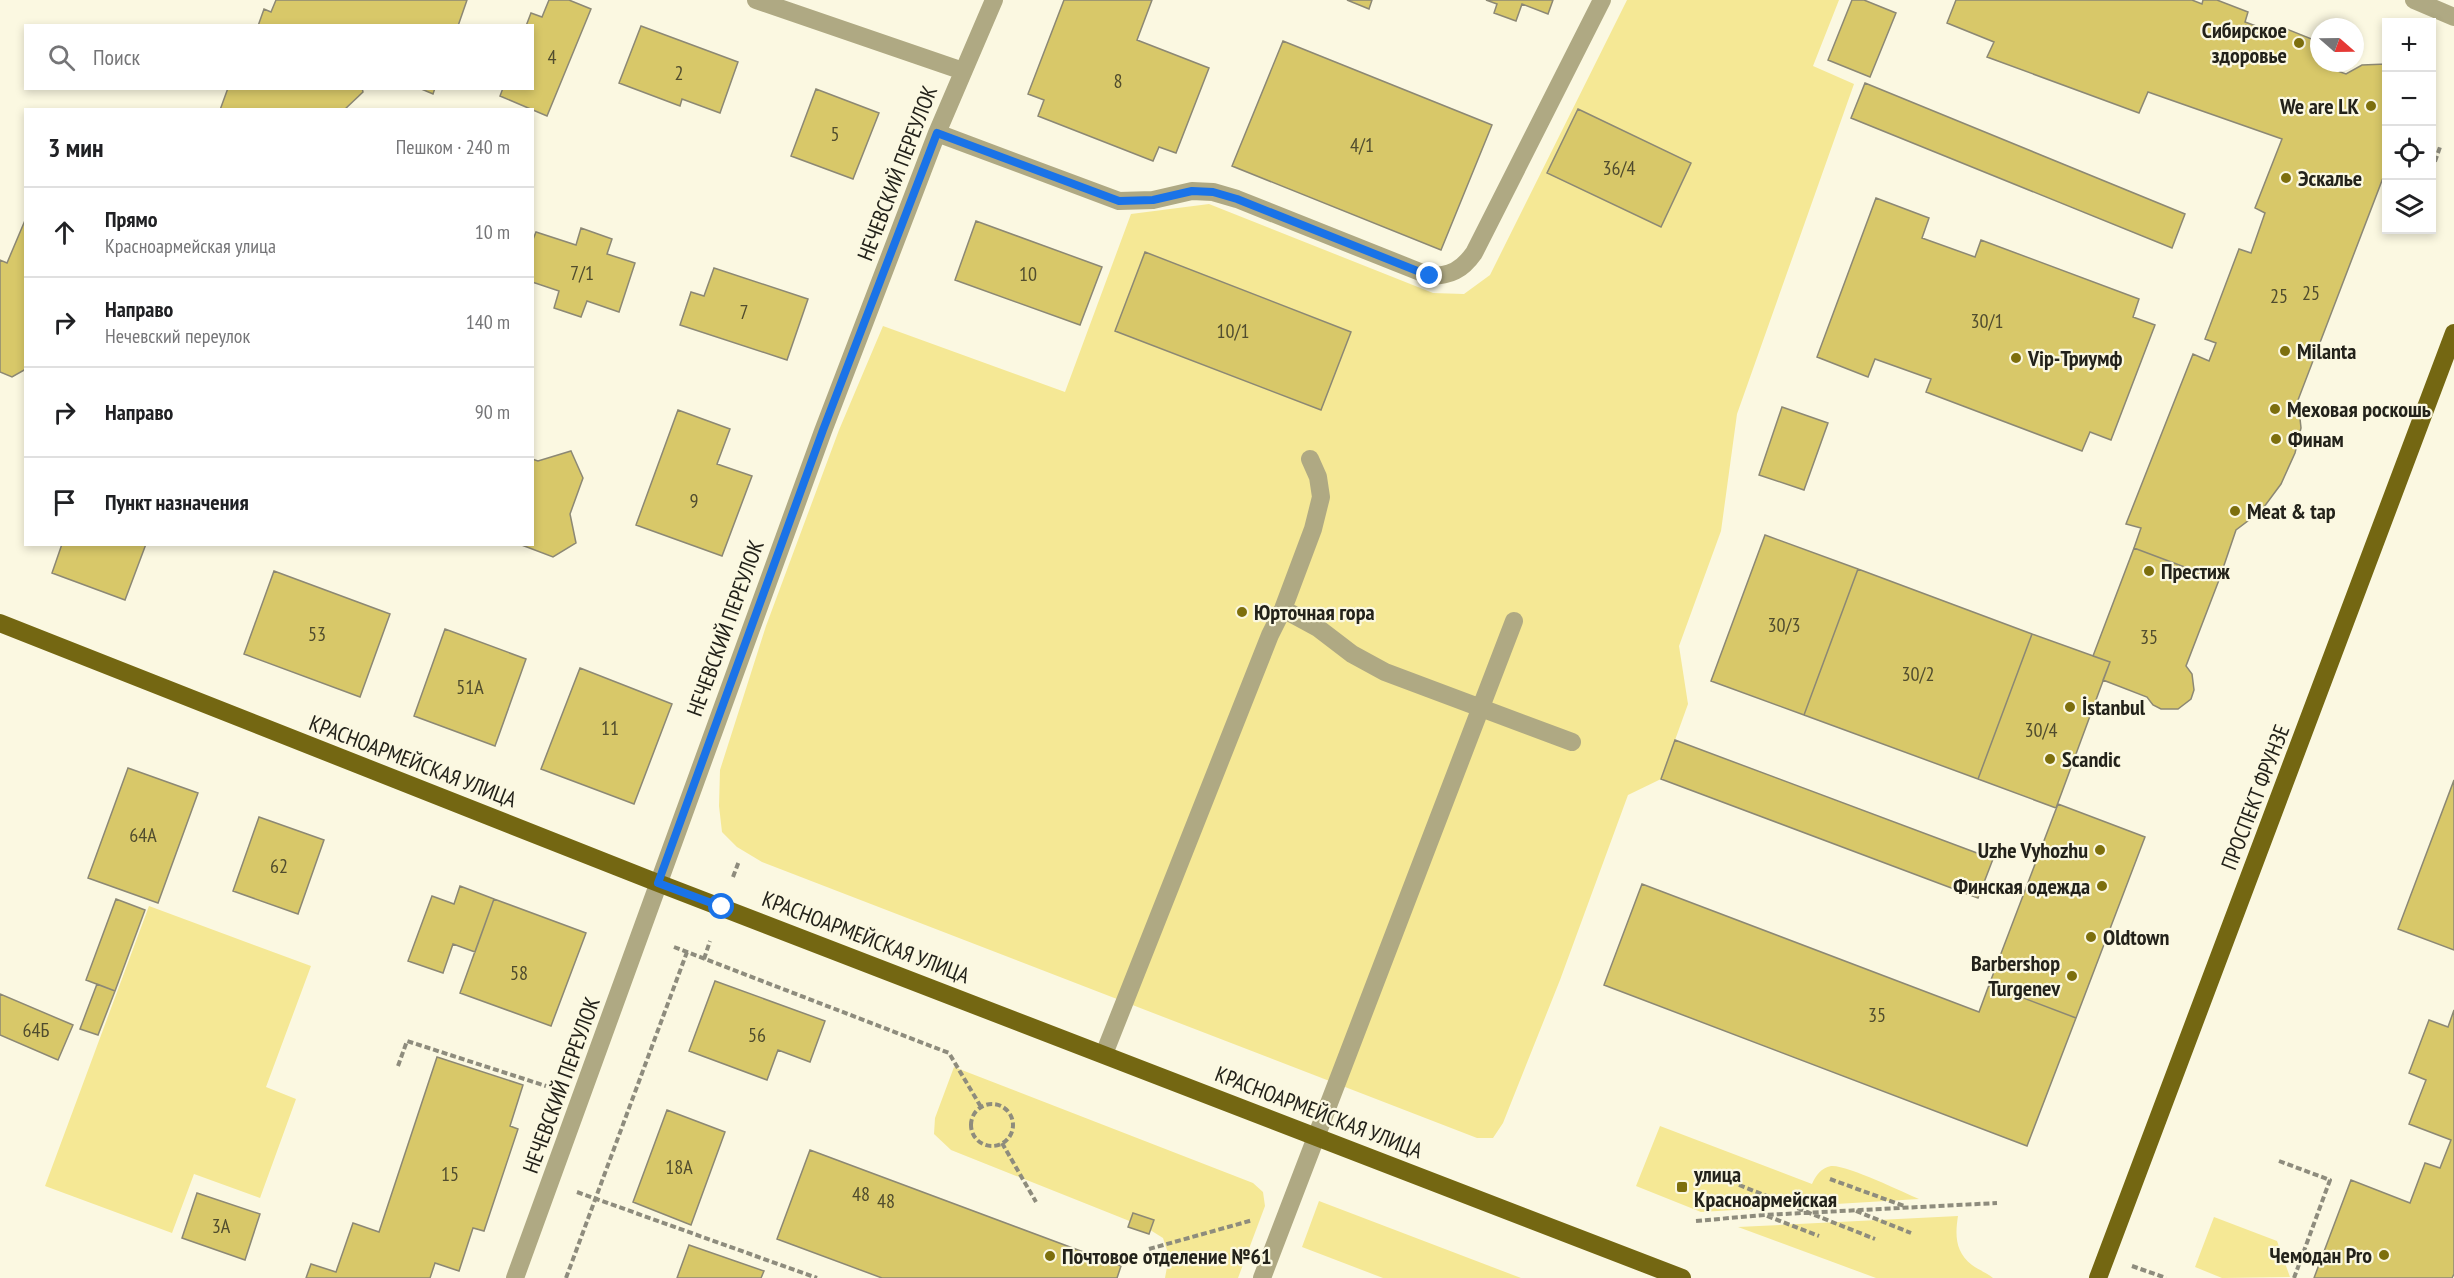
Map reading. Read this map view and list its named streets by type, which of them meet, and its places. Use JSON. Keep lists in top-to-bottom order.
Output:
{
  "streets": {
    "main road": ["КРАСНОАРМЕЙСКАЯ УЛИЦА", "ПРОСПЕКТ ФРУНЗЕ"],
    "street": ["НЕЧЕВСКИЙ ПЕРЕУЛОК"]
  },
  "crossings": [
    ["НЕЧЕВСКИЙ ПЕРЕУЛОК", "КРАСНОАРМЕЙСКАЯ УЛИЦА"]
  ],
  "places": {
    "other": [
      "Сибирское здоровье",
      "We are LK",
      "Эскалье",
      "Milanta",
      "Vip-Триумф",
      "Меховая роскошь",
      "Финам",
      "Meat & tap",
      "Престиж",
      "Юрточная гора",
      "İstanbul",
      "Scandic",
      "Uzhe Vyhozhu",
      "Финская одежда",
      "Oldtown",
      "Barbershop Turgenev",
      "Чемодан Pro",
      "Почтовое отделение №61"
    ],
    "transit": ["улица Красноармейская"]
  },
  "house_numbers": [
    "4",
    "2",
    "8",
    "5",
    "4/1",
    "36/4",
    "7/1",
    "10",
    "25",
    "25",
    "7",
    "30/1",
    "10/1",
    "9",
    "30/3",
    "53",
    "35",
    "30/2",
    "51А",
    "11",
    "30/4",
    "64А",
    "62",
    "58",
    "35",
    "64Б",
    "56",
    "18А",
    "15",
    "48",
    "48",
    "3А"
  ],
  "north": "right",
  "page": {
    "map_buttons": ["+", "−"],
    "search": "Поиск",
    "heading": ["3 мин", "Пешком · 240 m"],
    "list": [
      ["Прямо", "Красноармейская улица", "10 m"],
      ["Направо", "Нечевский переулок", "140 m"],
      ["Направо", "90 m"],
      "Пункт назначения"
    ]
  }
}
